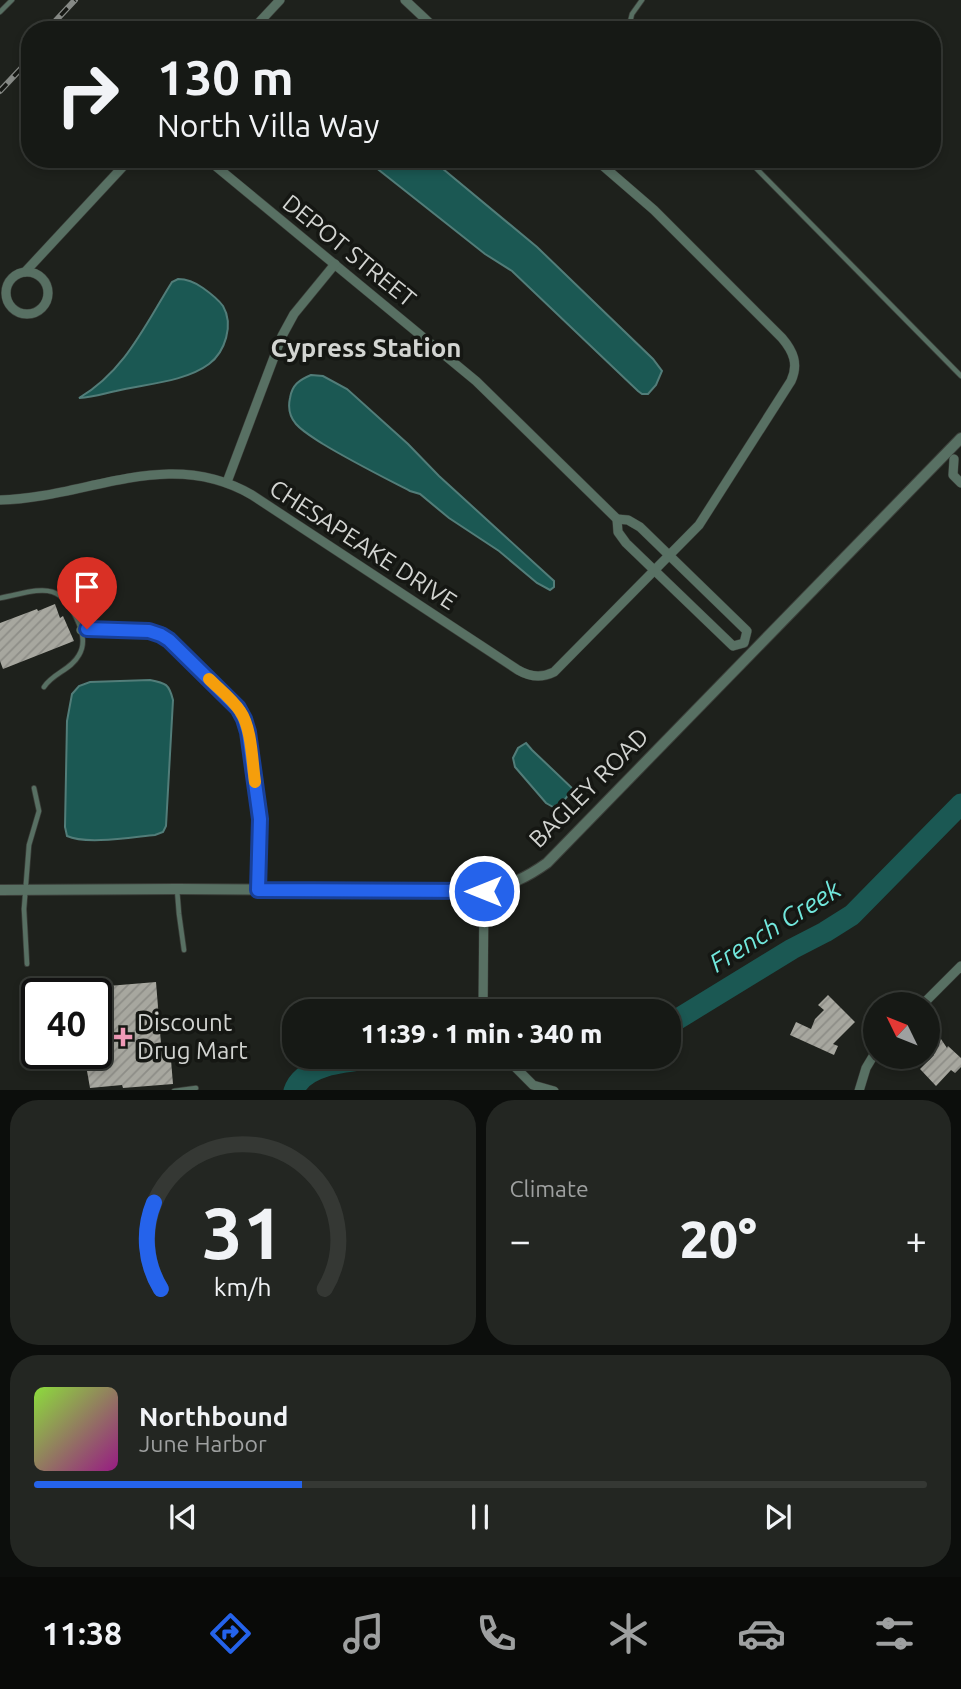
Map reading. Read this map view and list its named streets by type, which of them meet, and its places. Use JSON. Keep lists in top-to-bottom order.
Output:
{
  "streets": {
    "street": ["DEPOT STREET", "CHESAPEAKE DRIVE", "BAGLEY ROAD"]
  },
  "crossings": [
    ["DEPOT STREET", "CHESAPEAKE DRIVE"],
    ["DEPOT STREET", "BAGLEY ROAD"]
  ],
  "districts": ["Cypress Station"],
  "water": ["French Creek"],
  "places": {
    "health": ["Discount Drug Mart"]
  },
  "north": "top left",
  "page": {
    "turn": ["130 m", "North Villa Way"],
    "limit": "40",
    "trip": "11:39 · 1 min · 340 m",
    "tile": "Climate",
    "heat": ["−", "20°", "+"],
    "song": ["Northbound", "June Harbor"],
    "tabs": "11:38",
    "gauge": ["31", "km/h"]
  }
}
